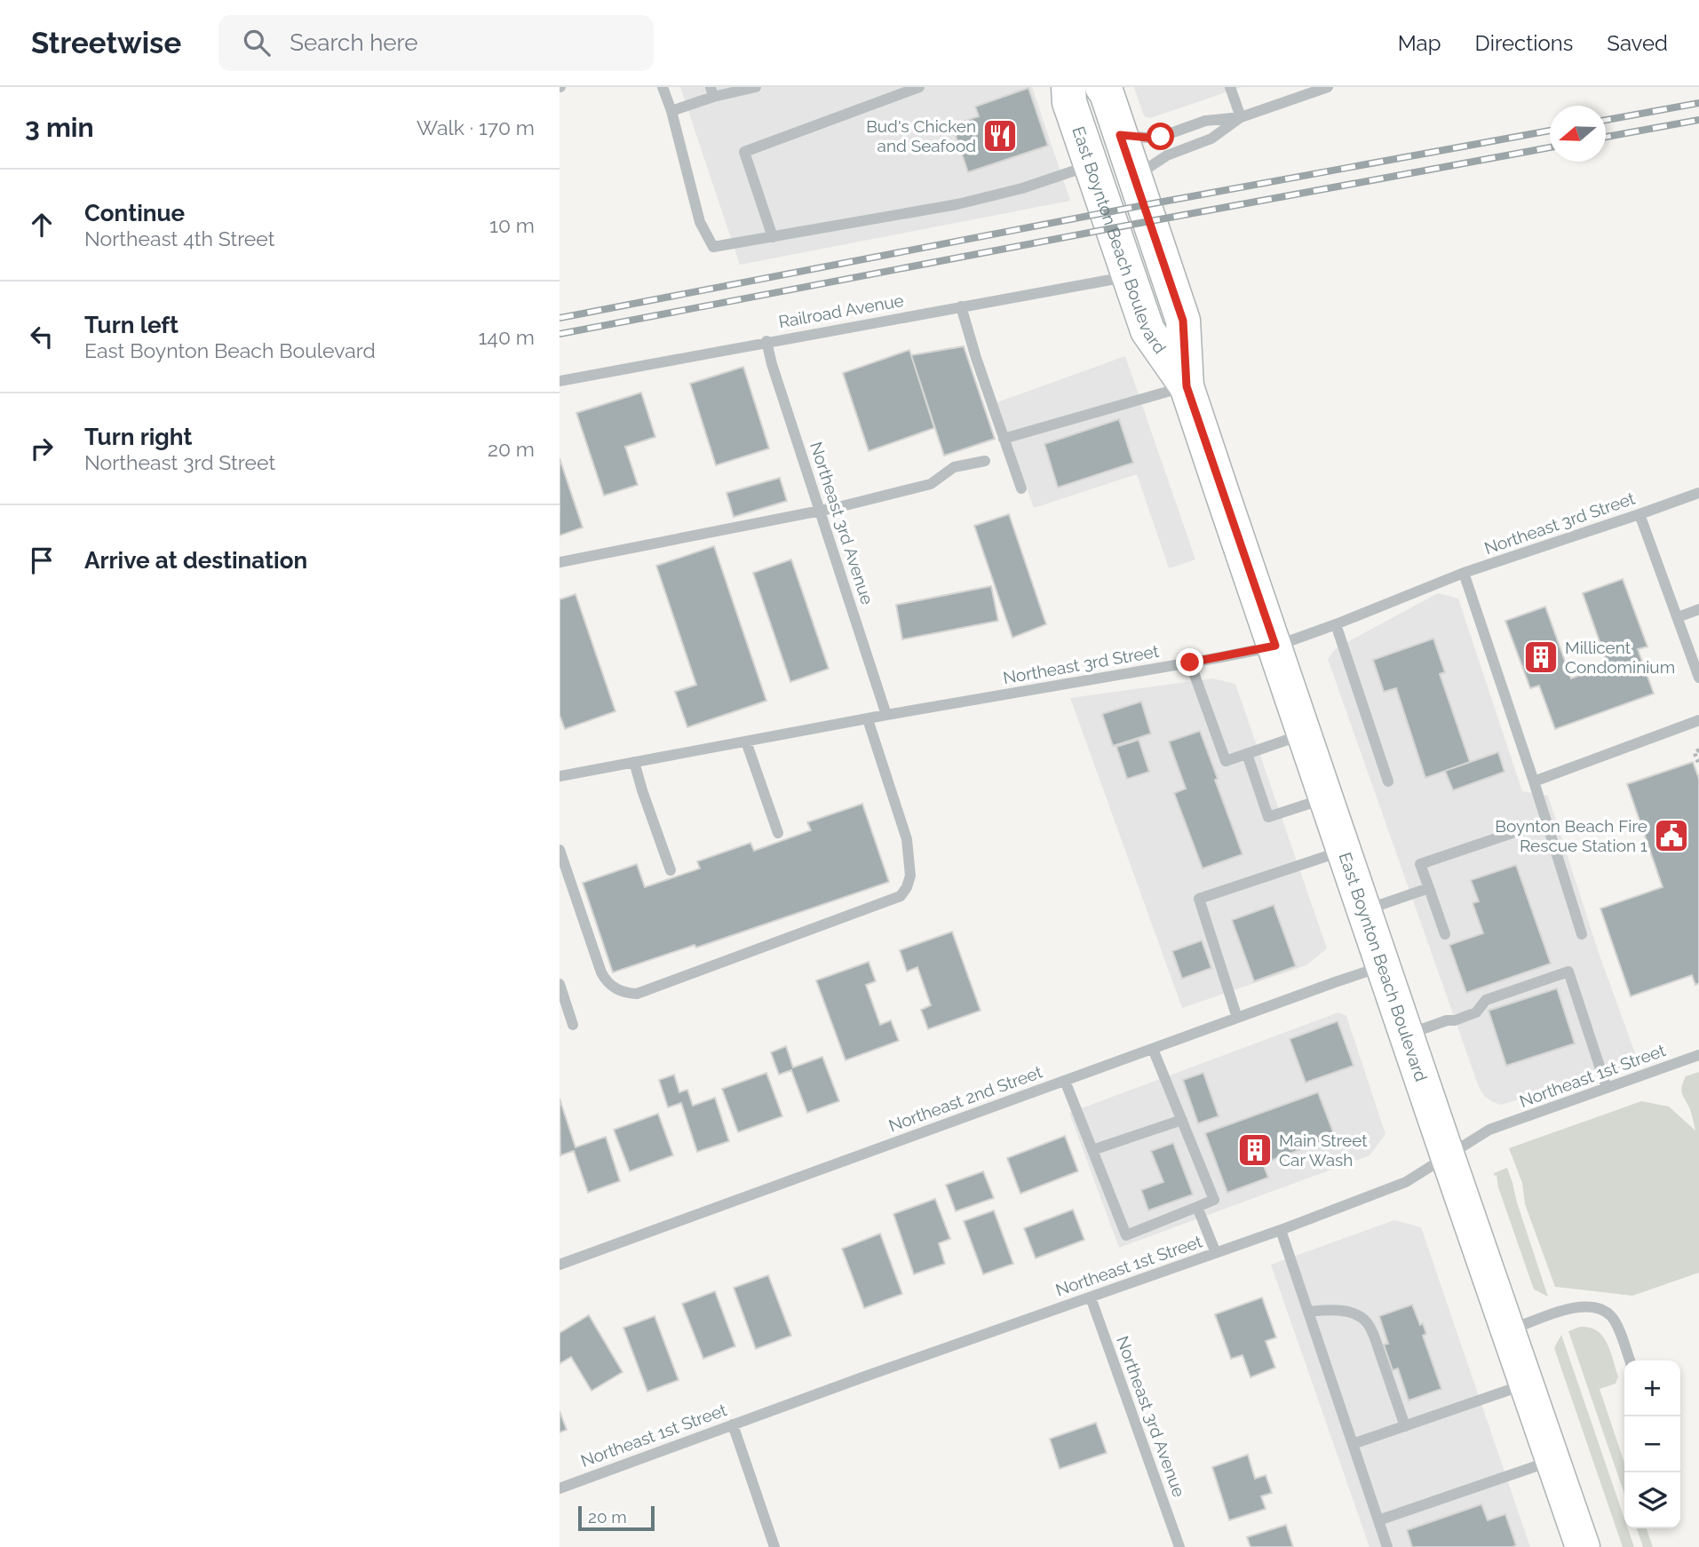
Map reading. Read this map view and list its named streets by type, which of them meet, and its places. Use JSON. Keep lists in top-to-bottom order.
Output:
{
  "streets": {
    "main road": ["East Boynton Beach Boulevard"],
    "street": [
      "Railroad Avenue",
      "Northeast 3rd Avenue",
      "Northeast 3rd Street",
      "Northeast 1st Street",
      "Northeast 2nd Street"
    ]
  },
  "crossings": [
    ["East Boynton Beach Boulevard", "Railroad Avenue"],
    ["East Boynton Beach Boulevard", "Northeast 3rd Street"],
    ["East Boynton Beach Boulevard", "Northeast 1st Street"],
    ["East Boynton Beach Boulevard", "Northeast 2nd Street"],
    ["Railroad Avenue", "Northeast 3rd Avenue"],
    ["Northeast 3rd Avenue", "Northeast 3rd Street"],
    ["Northeast 3rd Avenue", "Northeast 1st Street"]
  ],
  "places": {
    "restaurant": ["Bud's Chicken and Seafood"],
    "building": ["Millicent Condominium", "Main Street Car Wash"],
    "public building": ["Boynton Beach Fire Rescue Station 1"]
  },
  "scale_bar": "20 m",
  "north": "left",
  "page": {
    "header": "Streetwise",
    "search": "Search here",
    "nav": ["Map", "Directions", "Saved"],
    "heading": ["3 min", "Walk · 170 m"],
    "list": [
      ["Continue", "Northeast 4th Street", "10 m"],
      ["Turn left", "East Boynton Beach Boulevard", "140 m"],
      ["Turn right", "Northeast 3rd Street", "20 m"],
      "Arrive at destination"
    ],
    "map_buttons": ["+", "−"],
    "scale": "20 m"
  }
}
